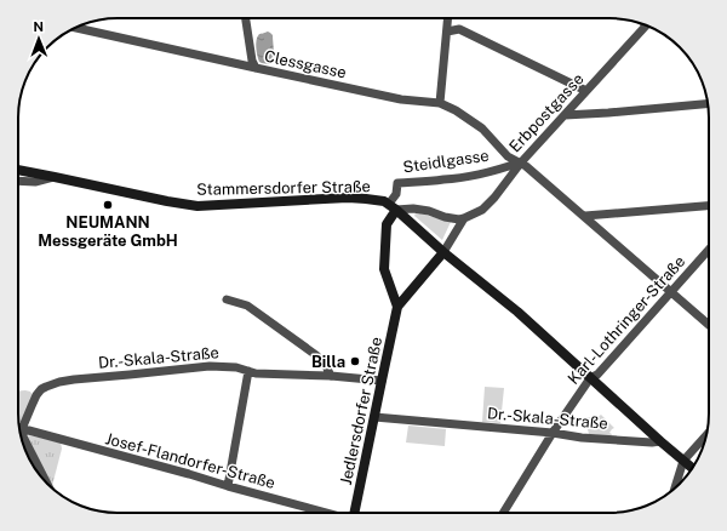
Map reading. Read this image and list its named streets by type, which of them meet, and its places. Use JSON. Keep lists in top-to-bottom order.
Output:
{
  "streets": {
    "main road": ["Stammersdorfer Straße", "Jedlersdorfer Straße"],
    "street": [
      "Clessgasse",
      "Erbpostgasse",
      "Steidlgasse",
      "Karl-Lothringer-Straße",
      "Dr.-Skala-Straße",
      "Josef-Flandorfer-Straße"
    ]
  },
  "crossings": [
    ["Clessgasse", "Erbpostgasse"],
    ["Clessgasse", "Steidlgasse"],
    ["Clessgasse", "Karl-Lothringer-Straße"],
    ["Erbpostgasse", "Steidlgasse"],
    ["Steidlgasse", "Stammersdorfer Straße"],
    ["Karl-Lothringer-Straße", "Dr.-Skala-Straße"],
    ["Dr.-Skala-Straße", "Jedlersdorfer Straße"],
    ["Dr.-Skala-Straße", "Josef-Flandorfer-Straße"]
  ],
  "places": ["NEUMANN Messgeräte GmbH", "Billa"],
  "north": "top"
}
